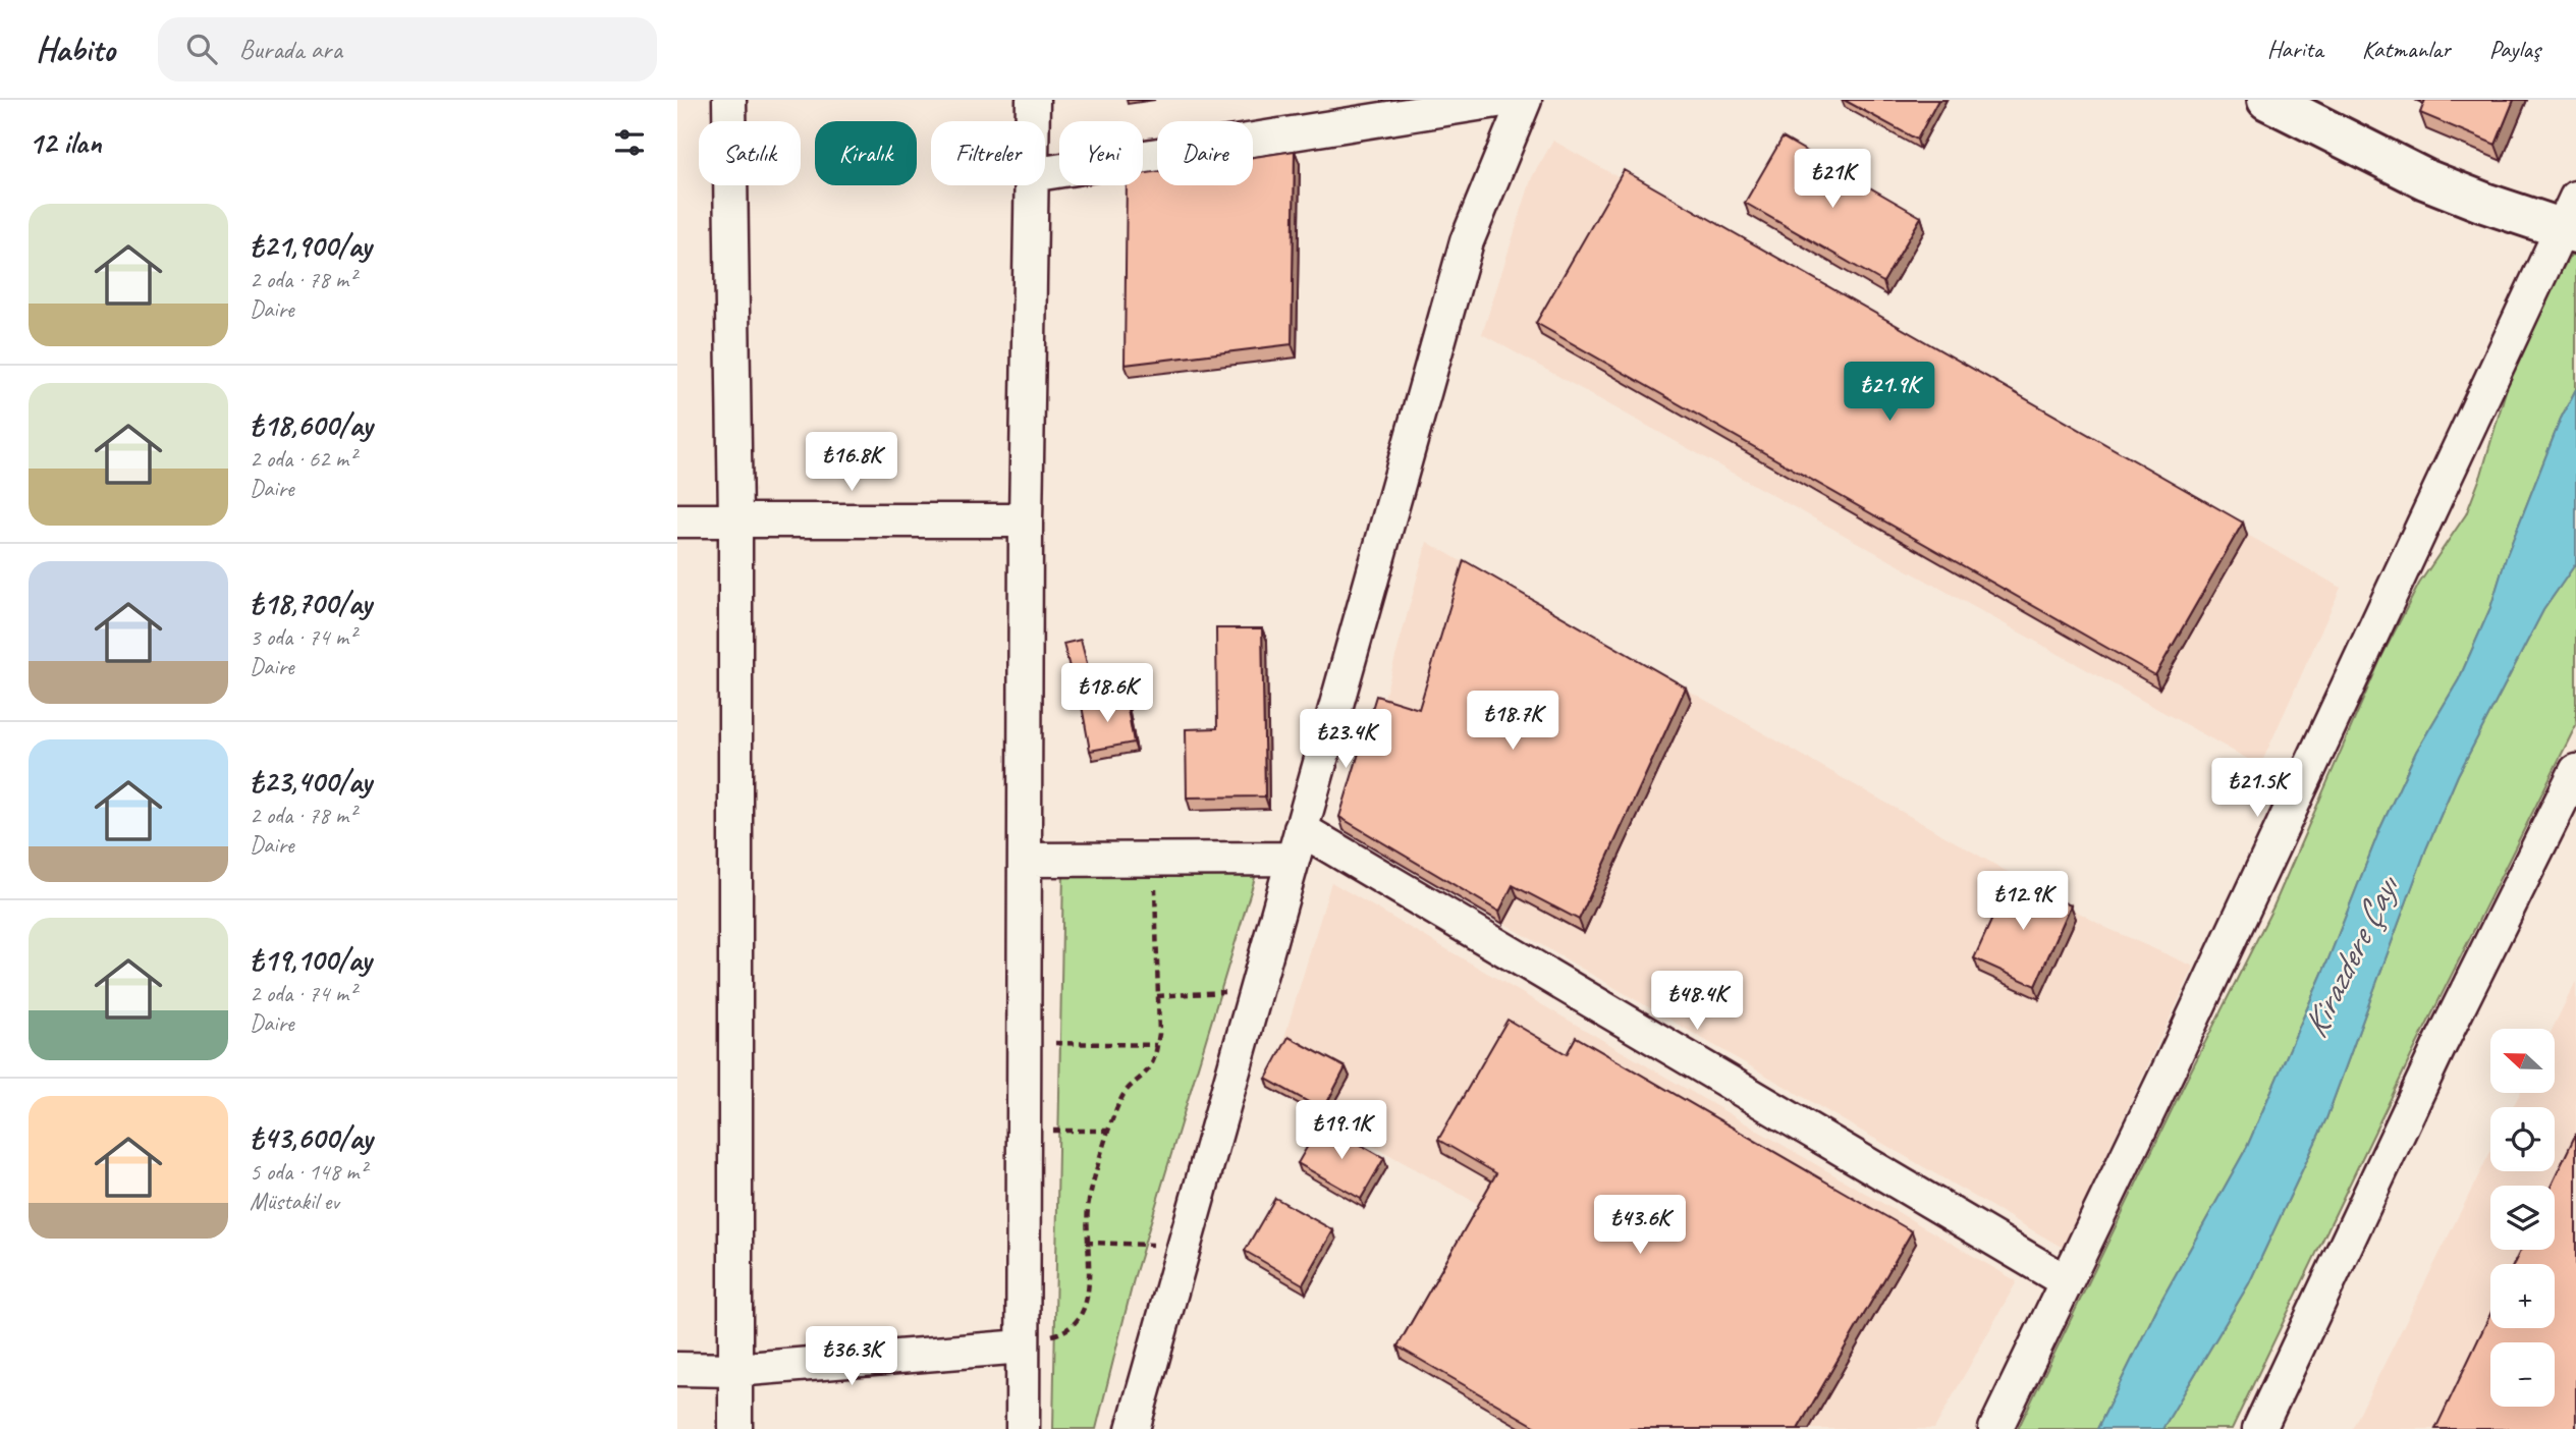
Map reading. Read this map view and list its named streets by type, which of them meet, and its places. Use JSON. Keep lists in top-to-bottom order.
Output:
{
  "water": ["Kirazdere Çayı"],
  "north": "left",
  "page": {
    "header": "Habito",
    "search": "Burada ara",
    "nav": ["Harita", "Katmanlar", "Paylaş"],
    "heading": "12 ilan",
    "chip": [
      "Satılık",
      "Kiralık",
      "Filtreler",
      "Yeni",
      "Daire"
    ],
    "price": [
      "₺21K",
      "₺21.9K",
      "₺16.8K",
      "₺18.6K",
      "₺18.7K",
      "₺23.4K",
      "₺21.5K",
      "₺12.9K",
      "₺48.4K",
      "₺19.1K",
      "₺43.6K",
      "₺36.3K"
    ],
    "list": [
      {
        "name": "₺21,900/ay",
        "note": "2 oda · 78 m² · Daire"
      },
      {
        "name": "₺18,600/ay",
        "note": "2 oda · 62 m² · Daire"
      },
      {
        "name": "₺18,700/ay",
        "note": "3 oda · 74 m² · Daire"
      },
      {
        "name": "₺23,400/ay",
        "note": "2 oda · 78 m² · Daire"
      },
      {
        "name": "₺19,100/ay",
        "note": "2 oda · 74 m² · Daire"
      },
      {
        "name": "₺43,600/ay",
        "note": "5 oda · 148 m² · Müstakil ev"
      }
    ],
    "map_buttons": ["+", "−"]
  }
}
